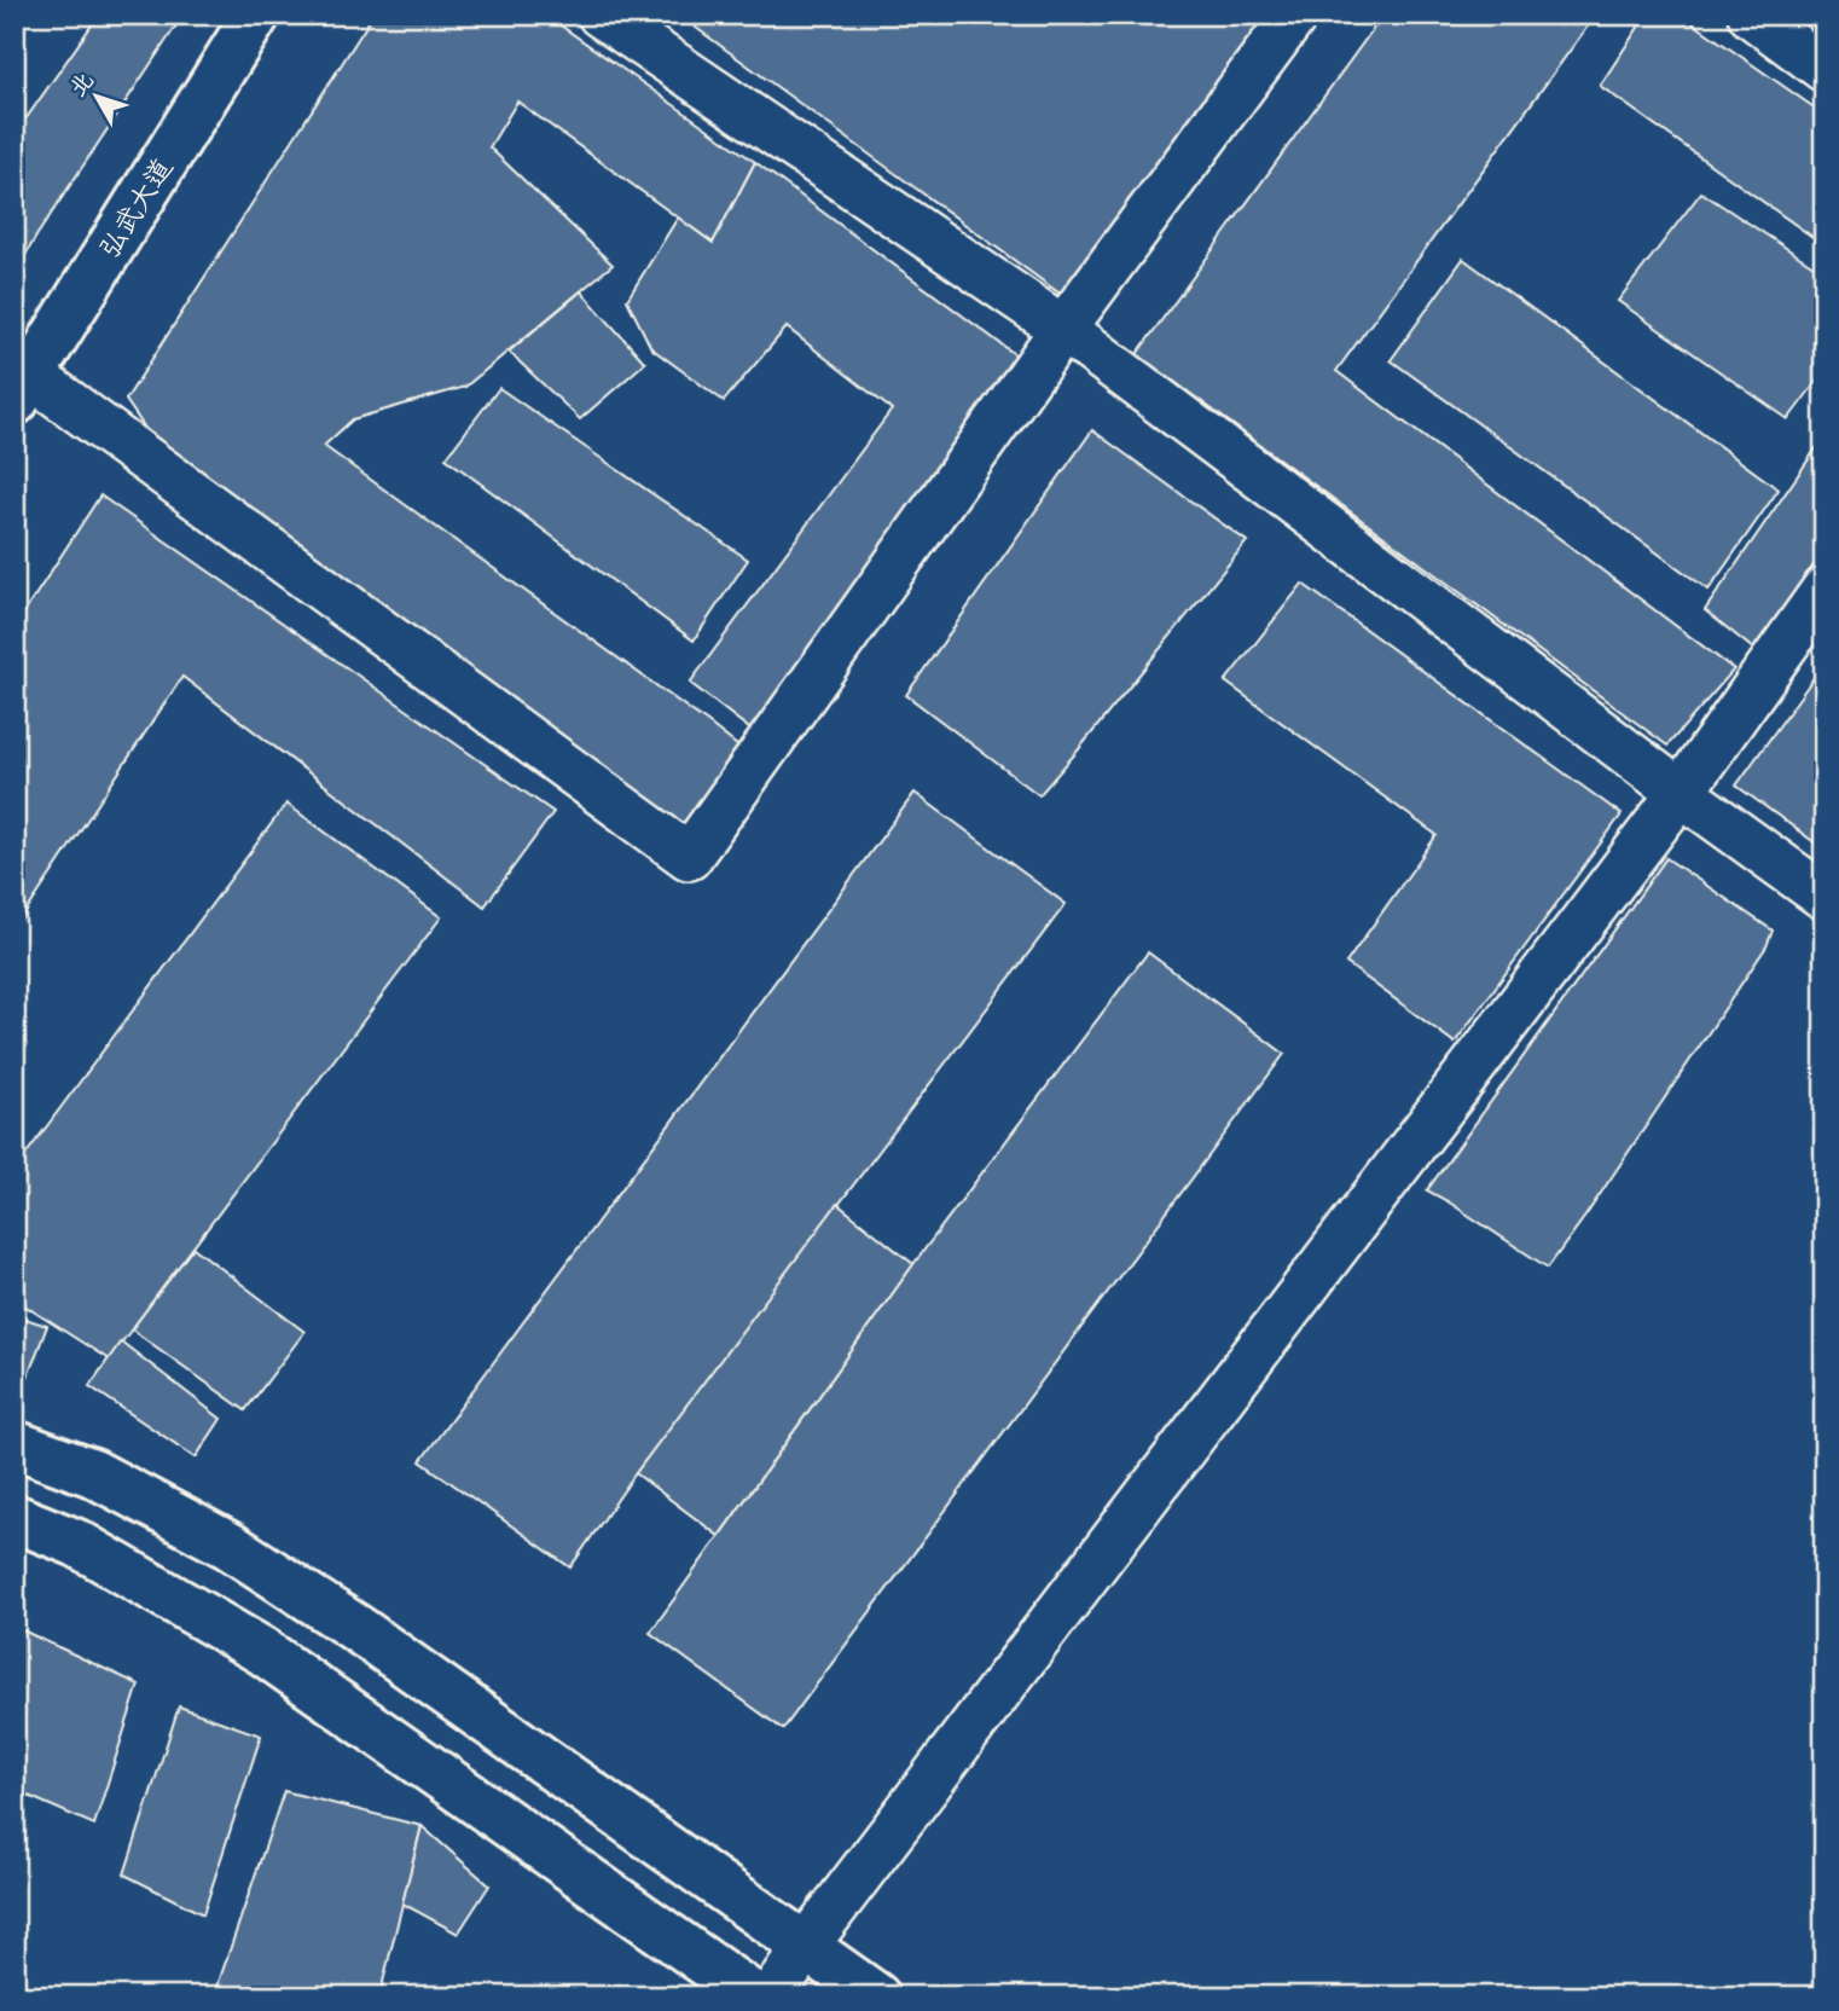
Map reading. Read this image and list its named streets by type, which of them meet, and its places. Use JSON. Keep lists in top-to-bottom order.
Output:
{
  "streets": {
    "main road": ["弘武大道"]
  },
  "north": "top left"
}
